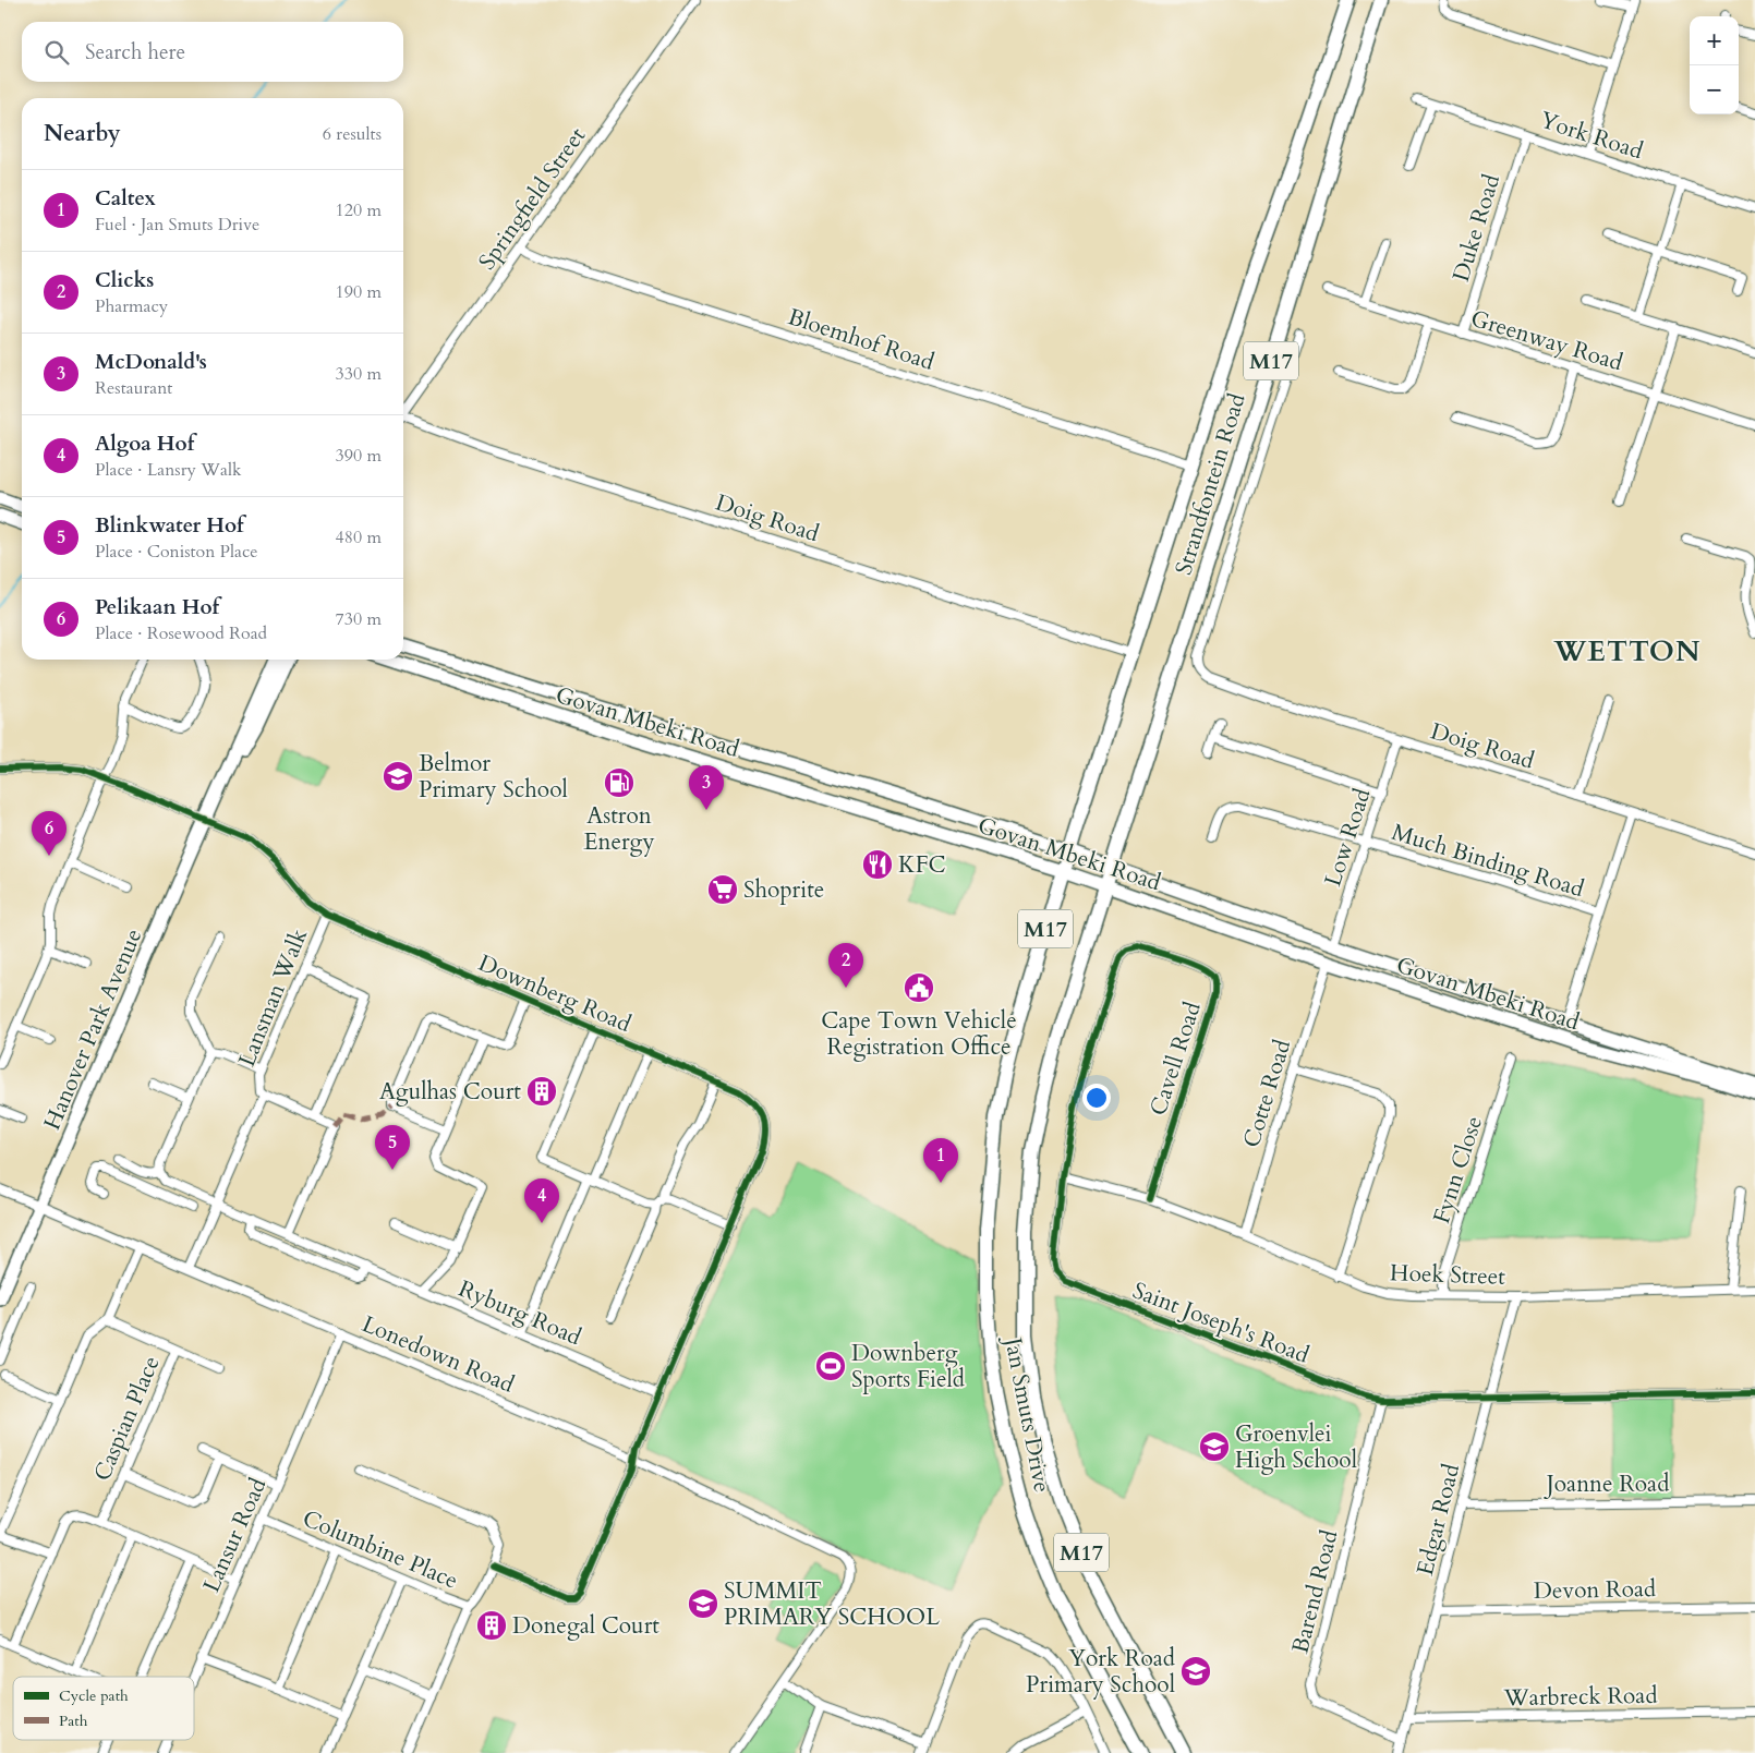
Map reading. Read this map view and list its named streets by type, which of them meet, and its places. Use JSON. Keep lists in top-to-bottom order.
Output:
{
  "streets": {
    "main road": [
      "M17",
      "Strandfontein Road",
      "Govan Mbeki Road",
      "Hanover Park Avenue",
      "Jan Smuts Drive"
    ],
    "street": [
      "York Road",
      "Springfield Street",
      "Duke Road",
      "Bloemhof Road",
      "Greenway Road",
      "Doig Road",
      "Low Road",
      "Much Binding Road",
      "Downberg Road",
      "Lansman Walk",
      "Cavell Road",
      "Cotte Road",
      "Fynn Close",
      "Hoek Street",
      "Ryburg Road",
      "Saint Joseph's Road",
      "Lonedown Road",
      "Caspian Place",
      "Joanne Road",
      "Edgar Road",
      "Lansur Road",
      "Columbine Place",
      "Devon Road",
      "Barend Road",
      "Warbreck Road"
    ]
  },
  "crossings": [
    ["York Road", "Duke Road"],
    ["Springfield Street", "Bloemhof Road"],
    ["Duke Road", "Greenway Road"],
    ["Bloemhof Road", "Strandfontein Road"],
    ["Strandfontein Road", "Govan Mbeki Road"],
    ["Strandfontein Road", "Jan Smuts Drive"],
    ["Doig Road", "Low Road"],
    ["Govan Mbeki Road", "Low Road"],
    ["Govan Mbeki Road", "Cotte Road"],
    ["Govan Mbeki Road", "Jan Smuts Drive"],
    ["Low Road", "Much Binding Road"],
    ["Downberg Road", "Lansman Walk"],
    ["Downberg Road", "Hanover Park Avenue"],
    ["Downberg Road", "Ryburg Road"],
    ["Downberg Road", "Lonedown Road"],
    ["Downberg Road", "Columbine Place"],
    ["Hanover Park Avenue", "Lonedown Road"],
    ["Cavell Road", "Hoek Street"],
    ["Cavell Road", "Saint Joseph's Road"],
    ["Cotte Road", "Hoek Street"],
    ["Fynn Close", "Hoek Street"],
    ["Hoek Street", "Saint Joseph's Road"],
    ["Hoek Street", "Edgar Road"],
    ["Saint Joseph's Road", "Edgar Road"],
    ["Saint Joseph's Road", "Barend Road"],
    ["Lonedown Road", "Lansur Road"],
    ["Lonedown Road", "Columbine Place"],
    ["Joanne Road", "Edgar Road"],
    ["Edgar Road", "Devon Road"],
    ["Edgar Road", "Barend Road"],
    ["Edgar Road", "Warbreck Road"],
    ["Lansur Road", "Columbine Place"]
  ],
  "districts": ["WETTON"],
  "places": {
    "school or university": [
      "Belmor Primary School",
      "Groenvlei High School",
      "SUMMIT PRIMARY SCHOOL",
      "York Road Primary School"
    ],
    "fuel station": ["Astron Energy"],
    "restaurant": ["KFC"],
    "supermarket": ["Shoprite"],
    "public building": ["Cape Town Vehicle Registration Office"],
    "building": ["Agulhas Court", "Donegal Court"],
    "sports": ["Downberg Sports Field"]
  },
  "legend": ["Cycle path", "Path"],
  "page": {
    "map_buttons": ["+", "−"],
    "search": "Search here",
    "heading": ["Nearby", "6 results"],
    "list": [
      {
        "mark": "1",
        "name": "Caltex",
        "note": "Fuel · Jan Smuts Drive",
        "value": "120 m"
      },
      {
        "mark": "2",
        "name": "Clicks",
        "note": "Pharmacy",
        "value": "190 m"
      },
      {
        "mark": "3",
        "name": "McDonald's",
        "note": "Restaurant",
        "value": "330 m"
      },
      {
        "mark": "4",
        "name": "Algoa Hof",
        "note": "Place · Lansry Walk",
        "value": "390 m"
      },
      {
        "mark": "5",
        "name": "Blinkwater Hof",
        "note": "Place · Coniston Place",
        "value": "480 m"
      },
      {
        "mark": "6",
        "name": "Pelikaan Hof",
        "note": "Place · Rosewood Road",
        "value": "730 m"
      }
    ],
    "pins": [
      "3",
      "6",
      "2",
      "5",
      "1",
      "4"
    ]
  }
}
